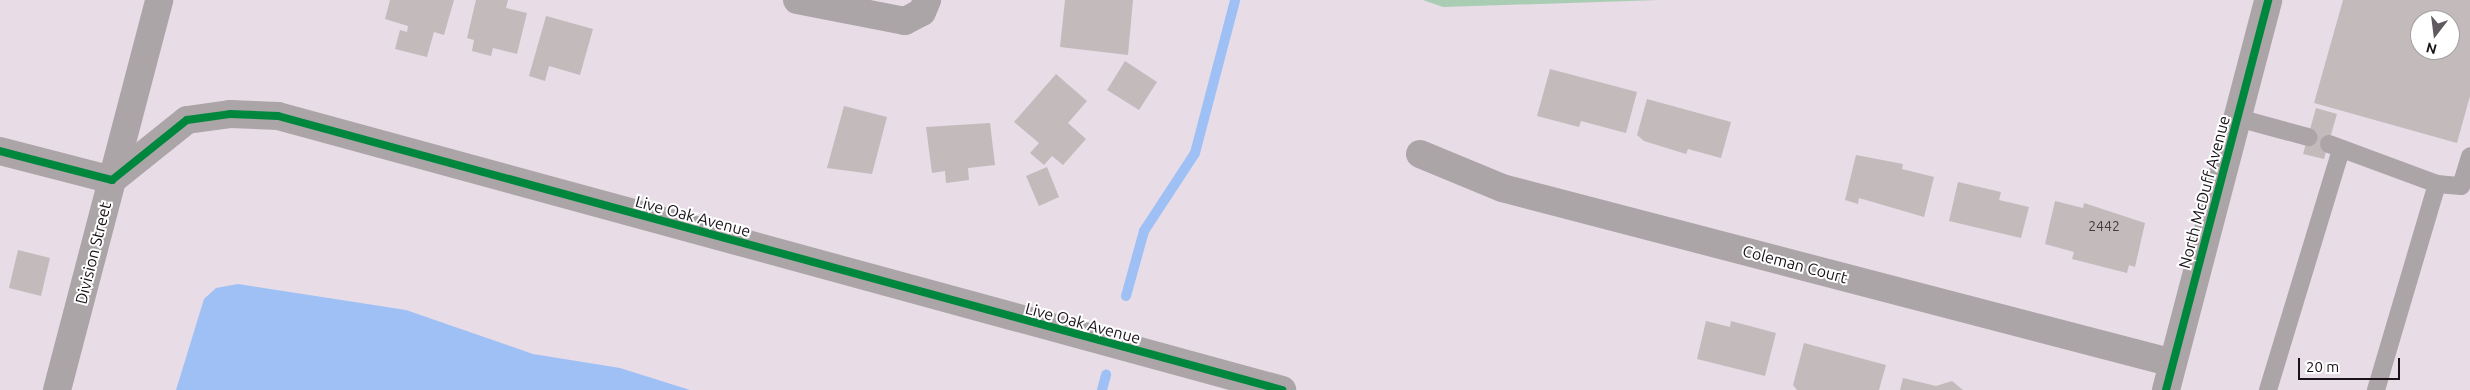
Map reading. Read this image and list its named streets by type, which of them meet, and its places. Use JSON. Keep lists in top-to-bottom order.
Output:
{
  "streets": {
    "main road": ["North McDuff Avenue"],
    "street": ["Live Oak Avenue", "Division Street", "Coleman Court"]
  },
  "crossings": [
    ["North McDuff Avenue", "Coleman Court"],
    ["Live Oak Avenue", "Division Street"]
  ],
  "house_numbers": ["2442"],
  "scale_bar": "20 m",
  "north": "bottom"
}
